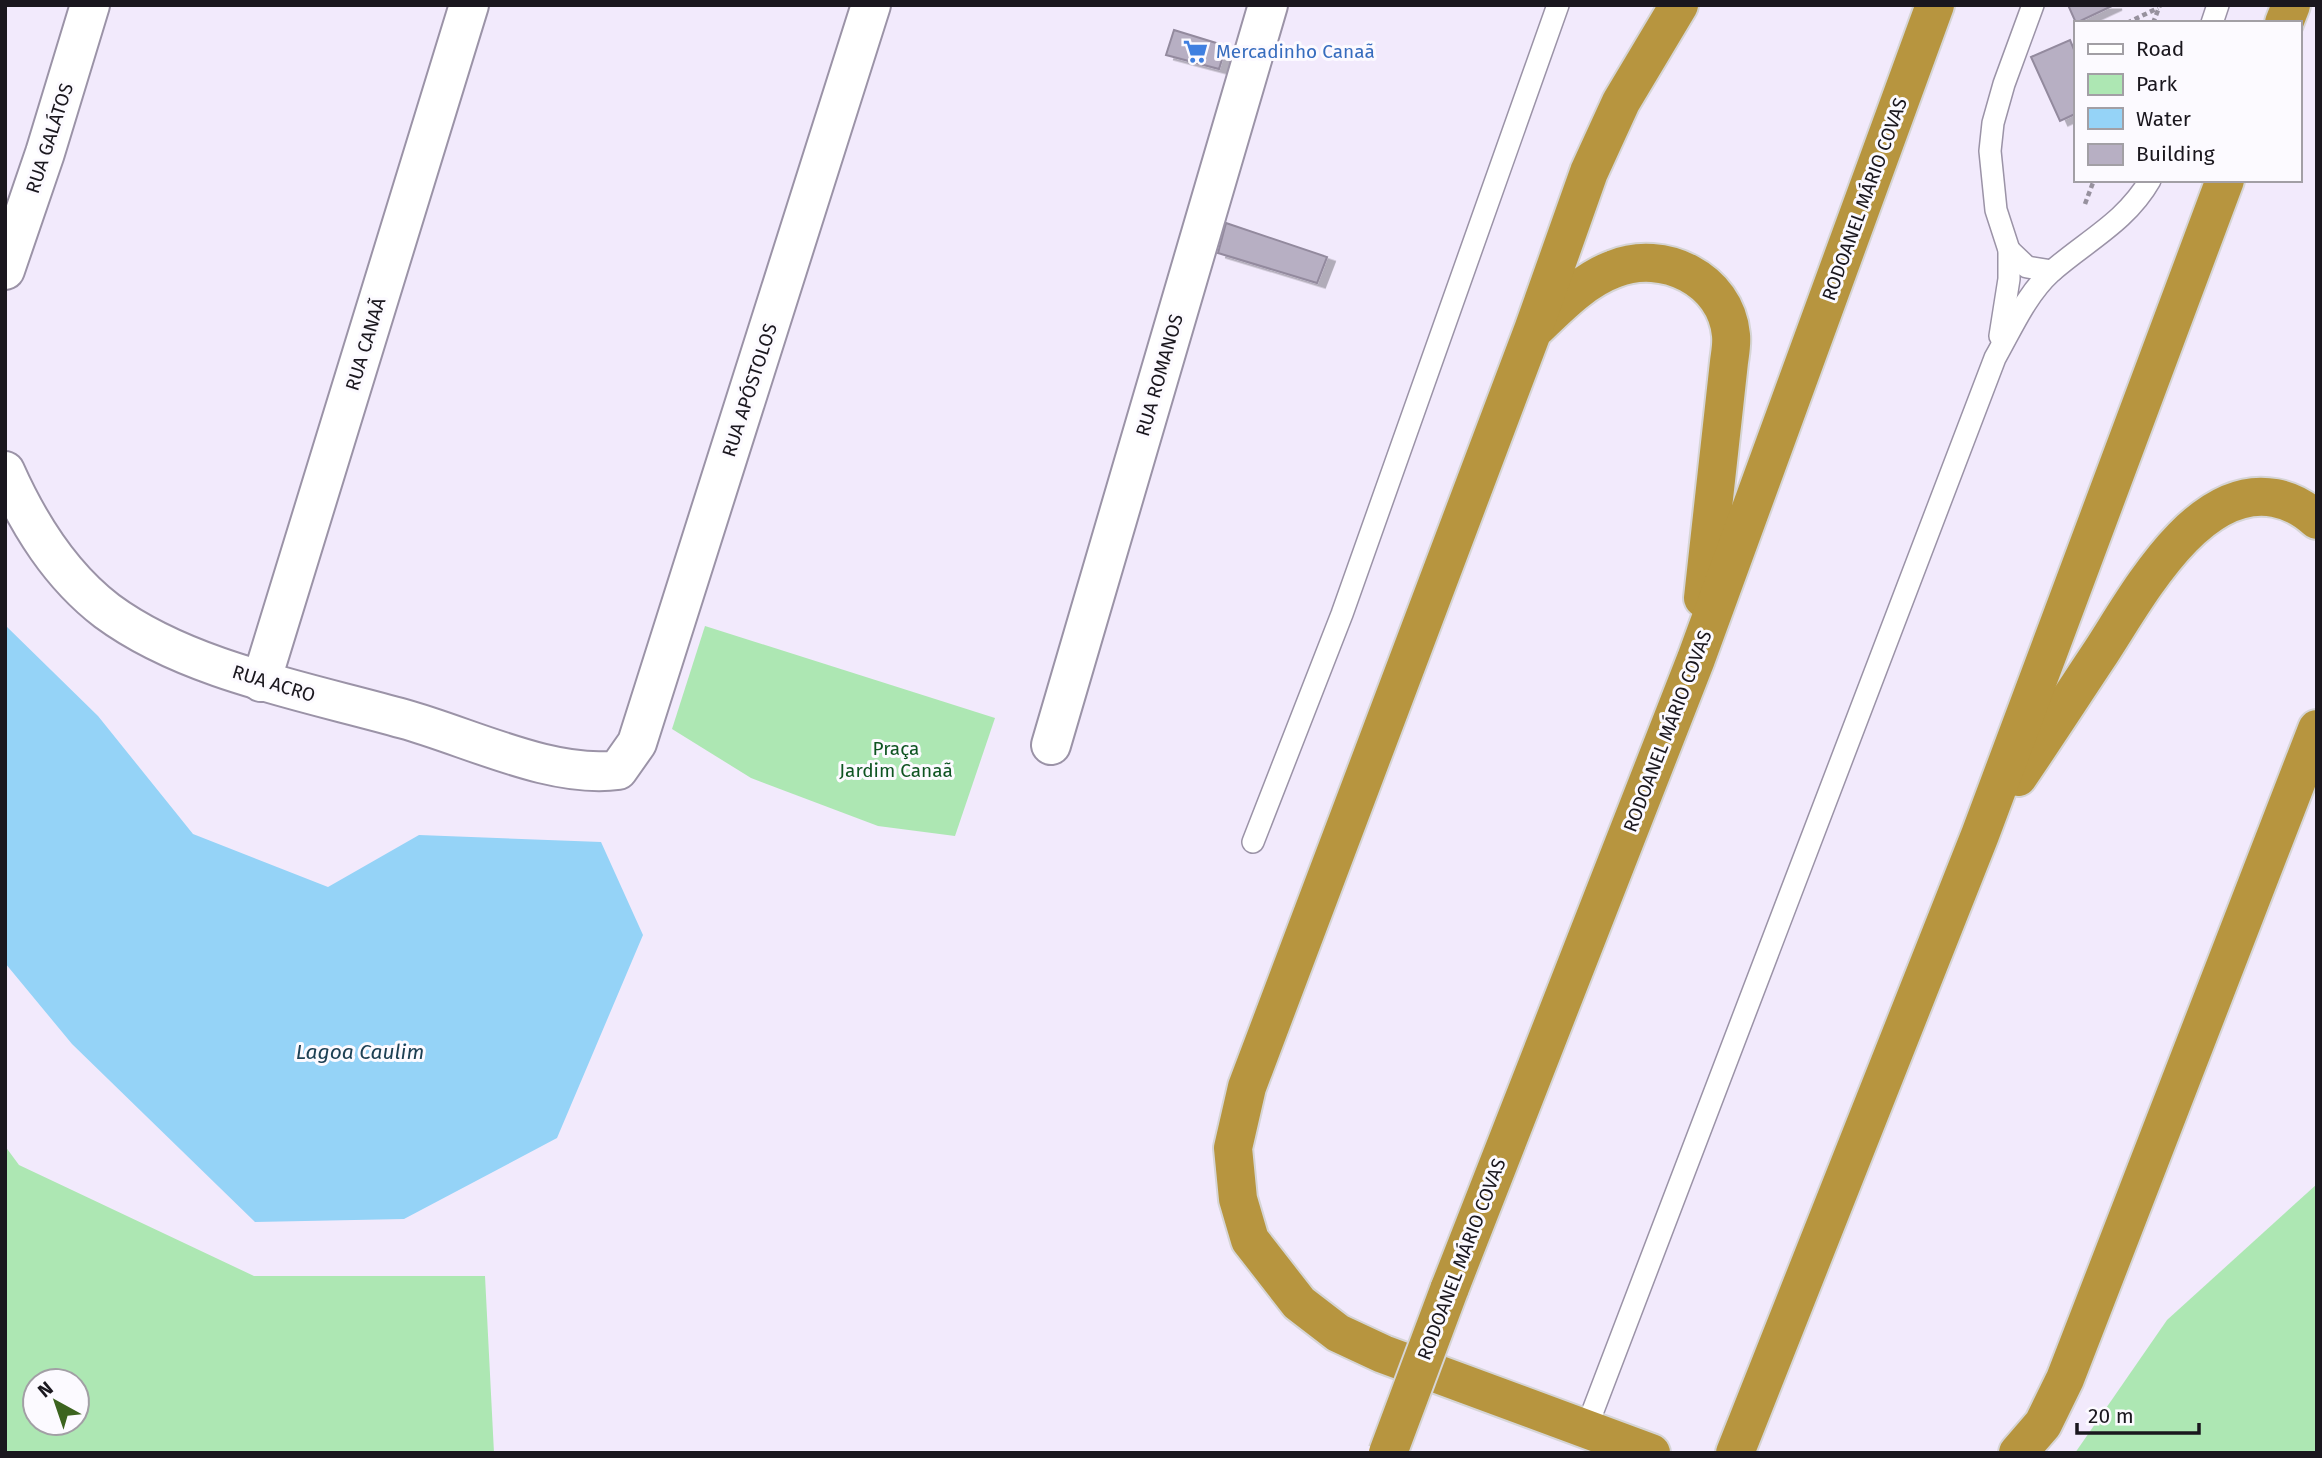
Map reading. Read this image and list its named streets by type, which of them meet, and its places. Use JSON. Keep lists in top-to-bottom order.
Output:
{
  "streets": {
    "highway": ["RODOANEL MÁRIO COVAS"],
    "street": [
      "RUA GALÁTOS",
      "RUA CANAÃ",
      "RUA ROMANOS",
      "RUA APÓSTOLOS",
      "RUA ACRO"
    ]
  },
  "crossings": [
    ["RUA CANAÃ", "RUA ACRO"],
    ["RUA APÓSTOLOS", "RUA ACRO"]
  ],
  "water": ["Lagoa Caulim"],
  "parks": ["Praça Jardim Canaã"],
  "places": {
    "supermarket": ["Mercadinho Canaã"]
  },
  "legend": [
    "Road",
    "Park",
    "Water",
    "Building"
  ],
  "scale_bar": "20 m",
  "north": "top left"
}
